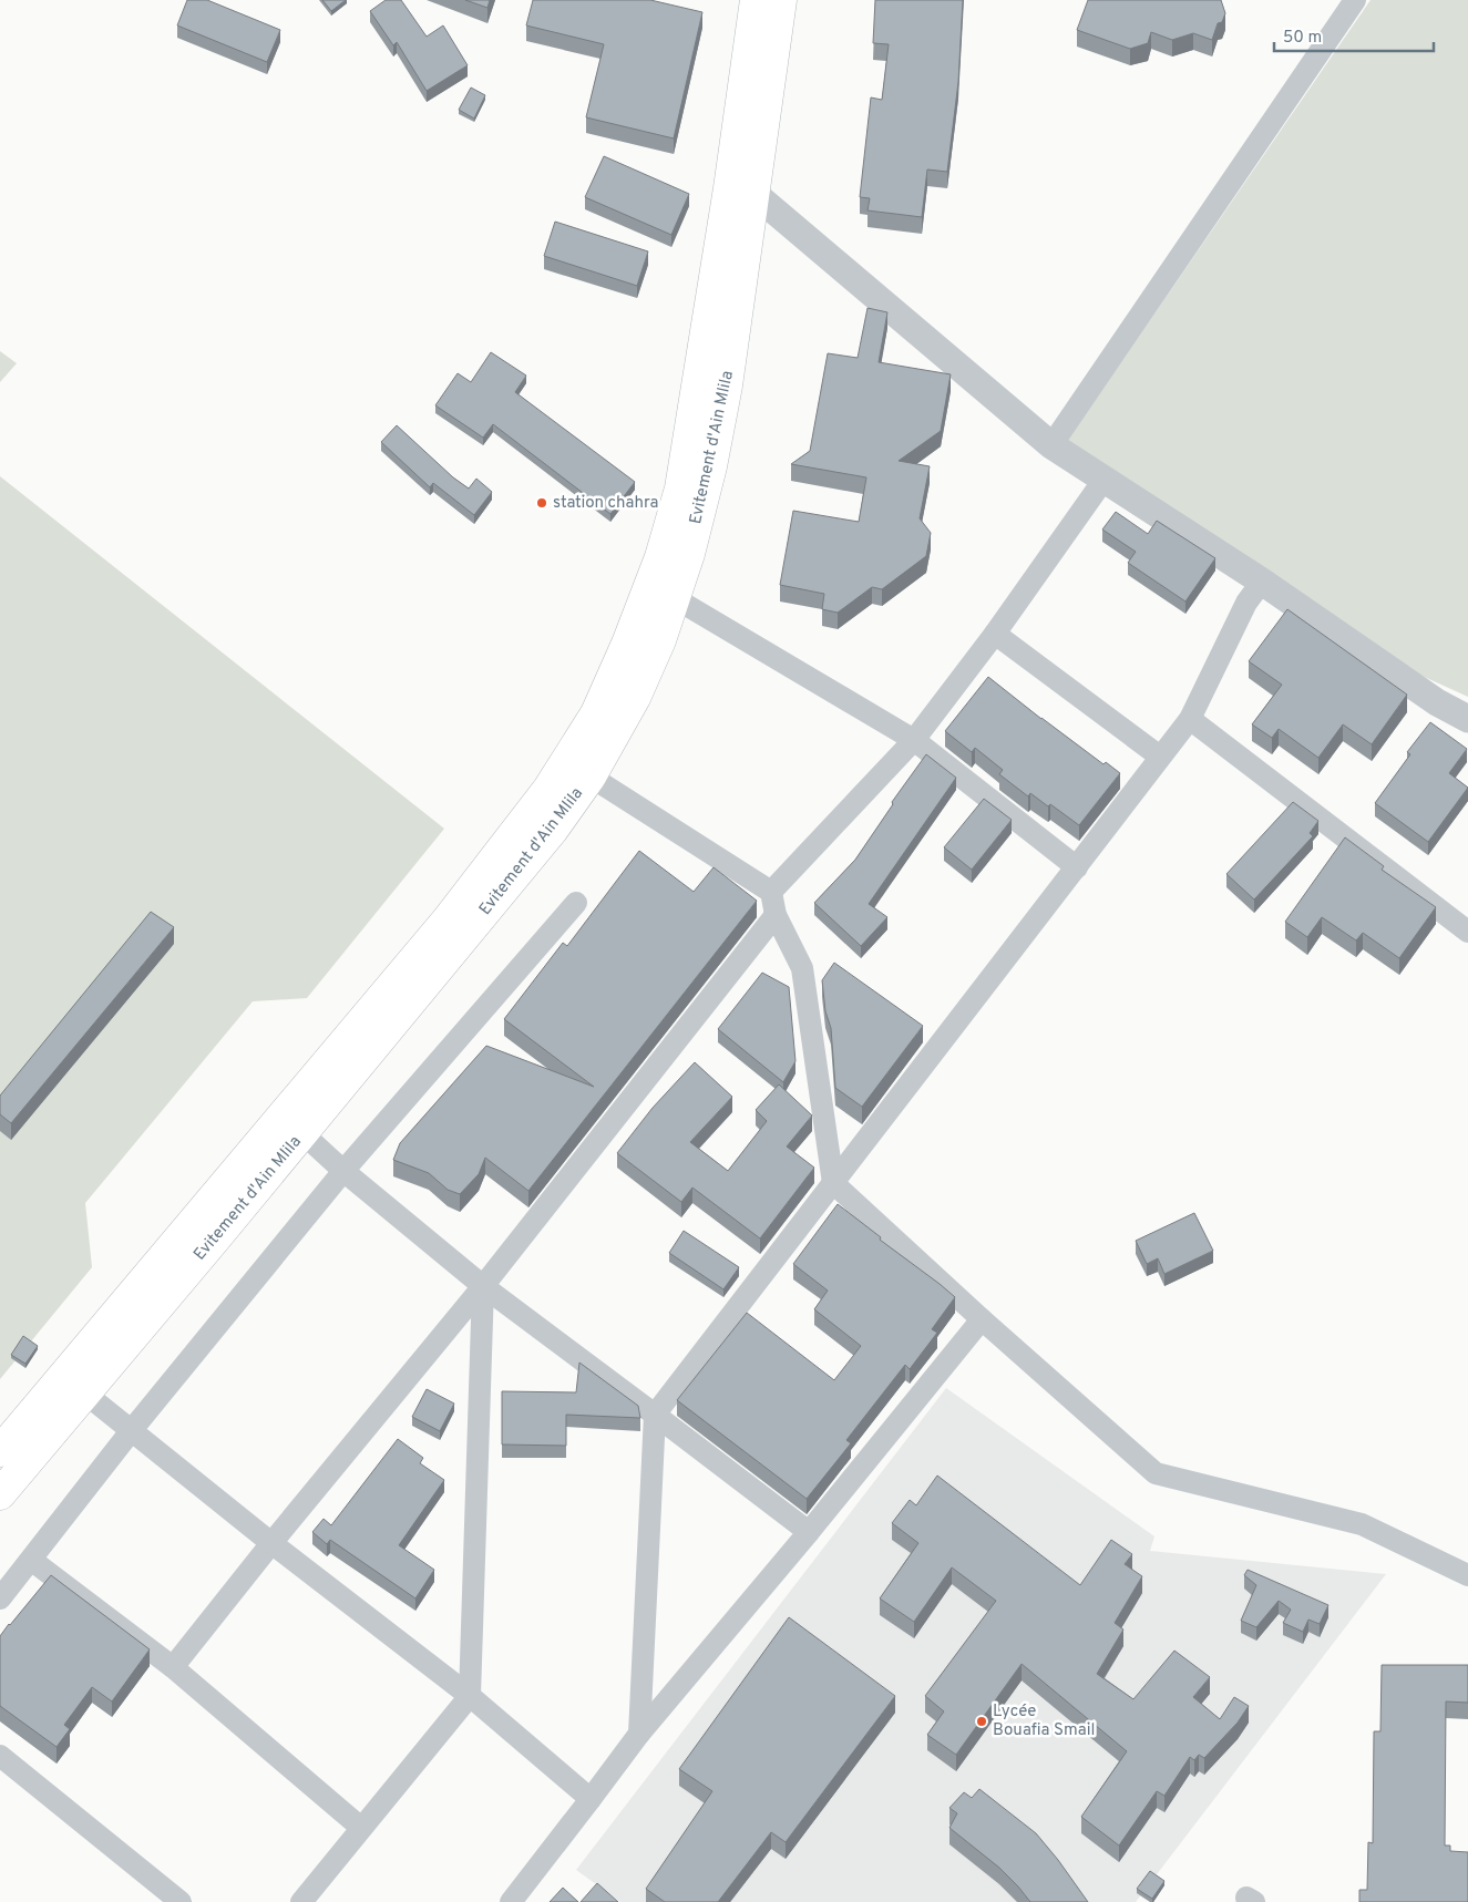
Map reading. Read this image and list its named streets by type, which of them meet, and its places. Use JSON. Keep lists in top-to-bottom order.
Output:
{
  "streets": {
    "highway": ["Evitement d'Ain Mlila"]
  },
  "places": ["station chahra", "Lycée Bouafia Smail"],
  "scale_bar": "50 m"
}
